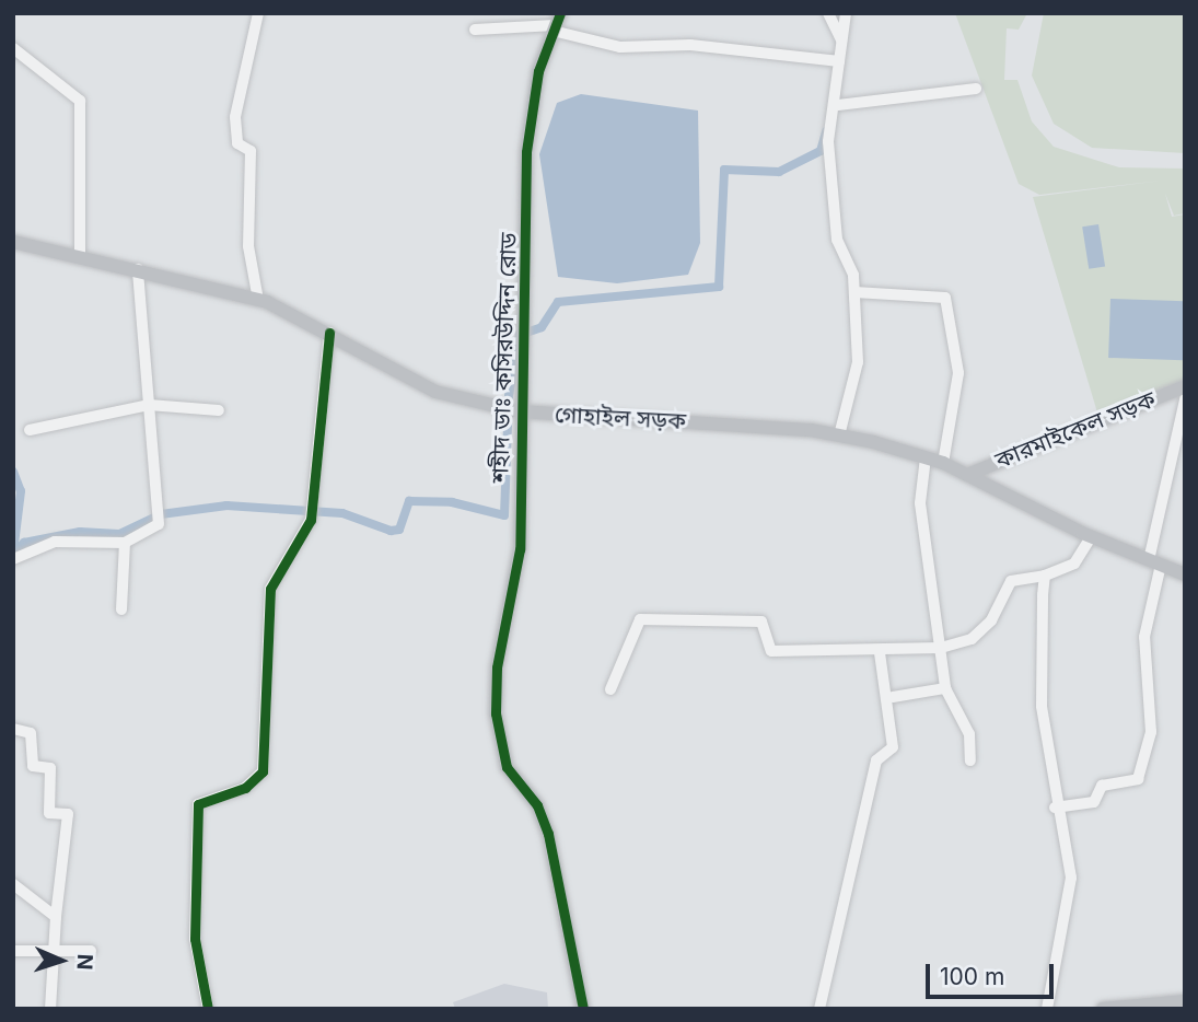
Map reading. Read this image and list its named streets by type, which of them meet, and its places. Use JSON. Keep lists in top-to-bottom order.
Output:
{
  "streets": {
    "street": ["শহীদ ডাঃ কসিরউদ্দিন রোড", "গোহাইল সড়ক", "কারমাইকেল সড়ক"]
  },
  "crossings": [
    ["শহীদ ডাঃ কসিরউদ্দিন রোড", "গোহাইল সড়ক"],
    ["গোহাইল সড়ক", "কারমাইকেল সড়ক"]
  ],
  "scale_bar": "100 m",
  "north": "right"
}
